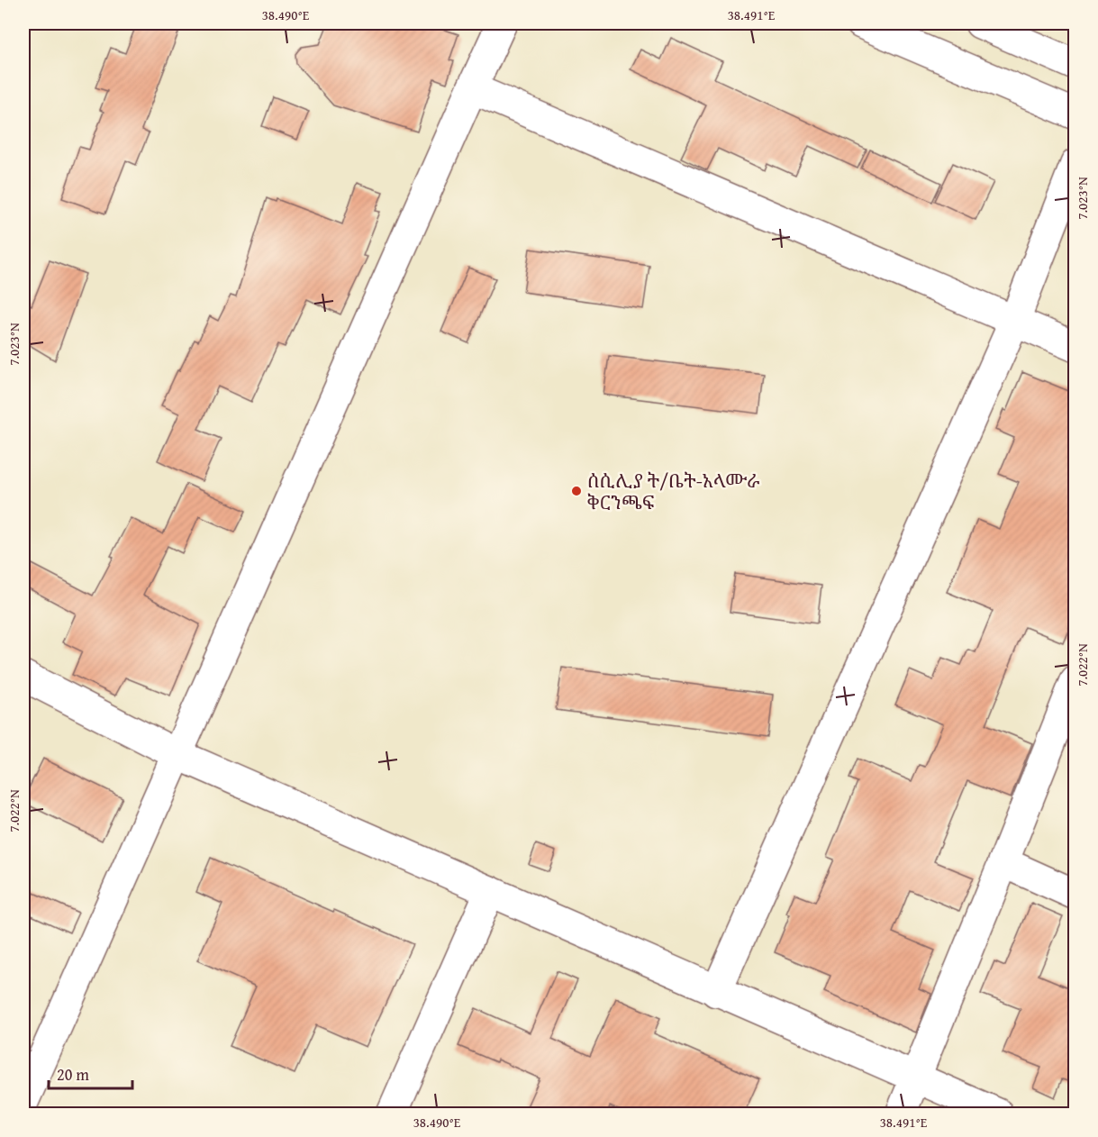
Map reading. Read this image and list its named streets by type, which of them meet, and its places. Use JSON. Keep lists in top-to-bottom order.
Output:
{
  "places": ["ሰሲሊያ ት/ቤት-አላሙራ ቅርንጫፍ"],
  "scale_bar": "20 m",
  "coordinates": [
    "38.490°E",
    "38.491°E",
    "7.023°N",
    "7.022°N"
  ]
}
